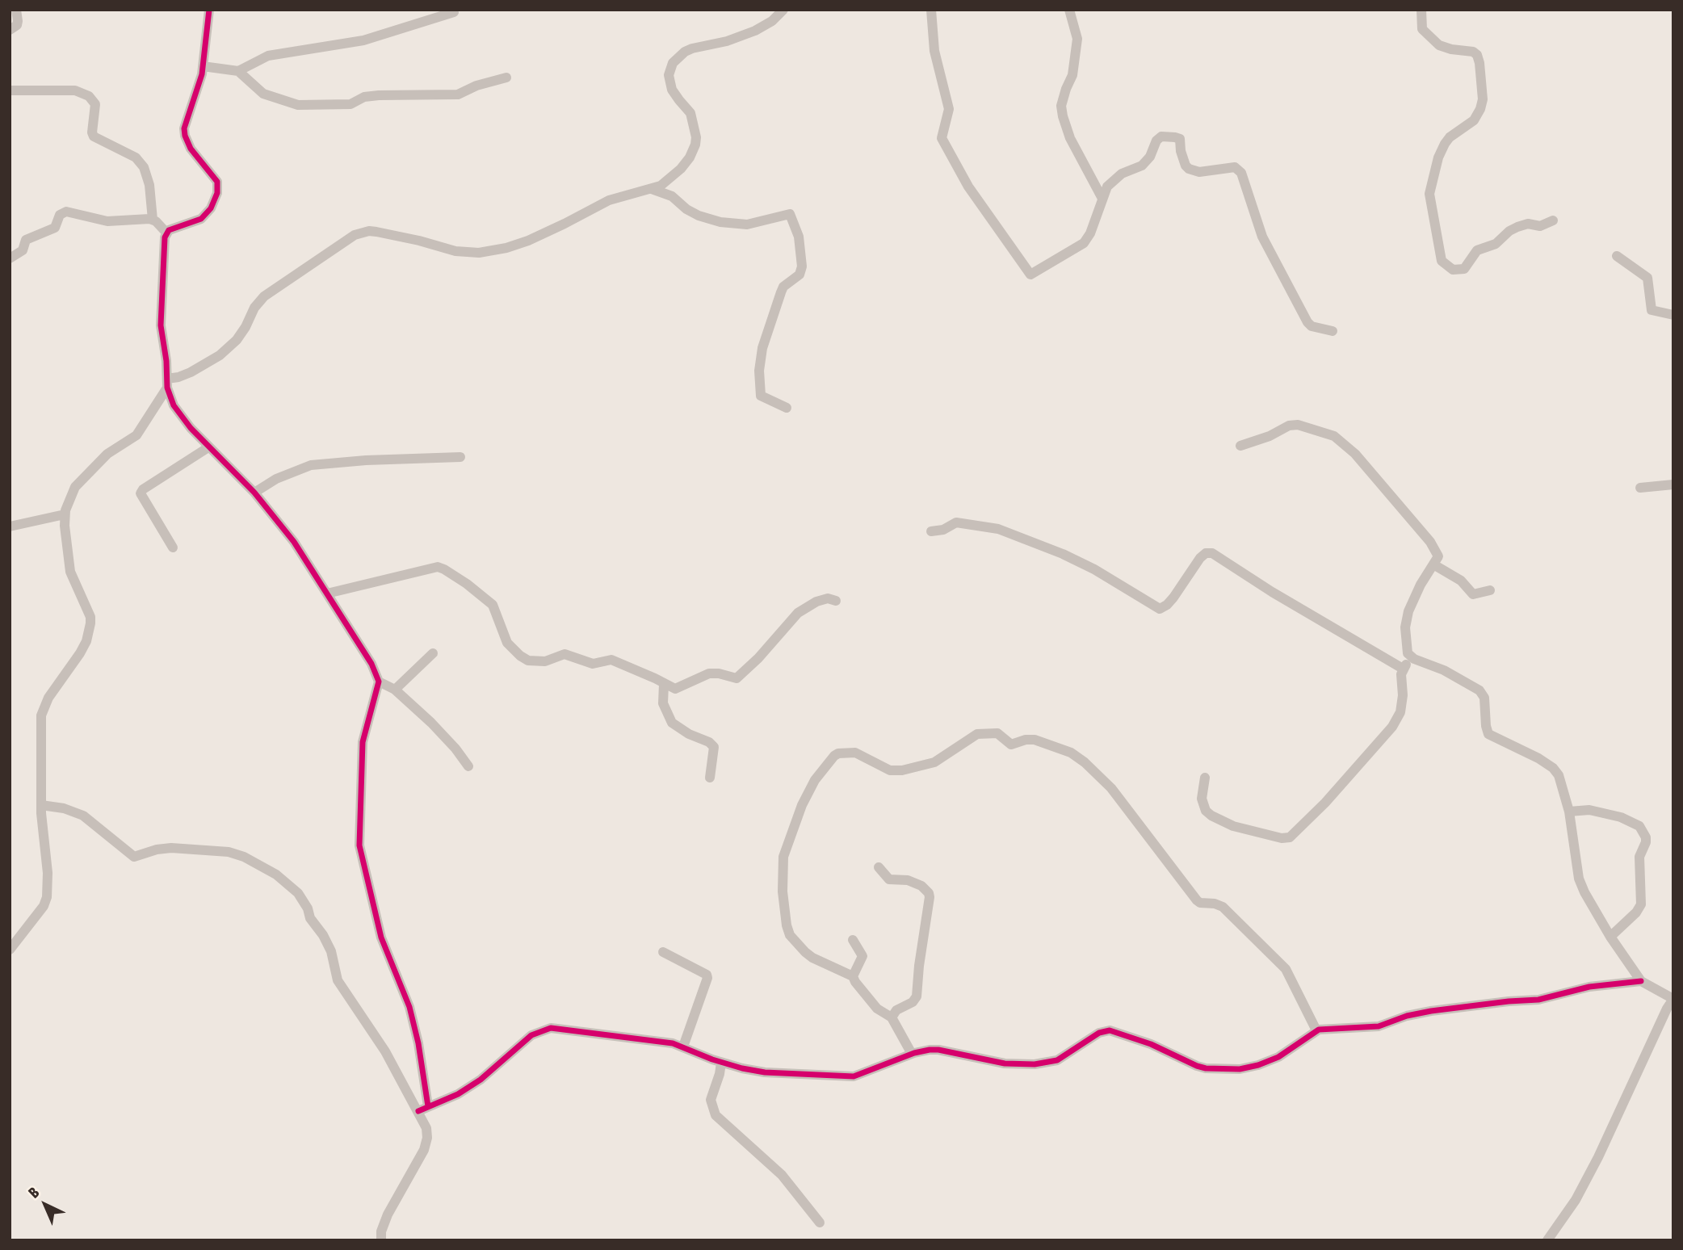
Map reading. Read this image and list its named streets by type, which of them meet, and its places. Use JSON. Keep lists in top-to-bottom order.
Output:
{
  "north": "top left"
}
